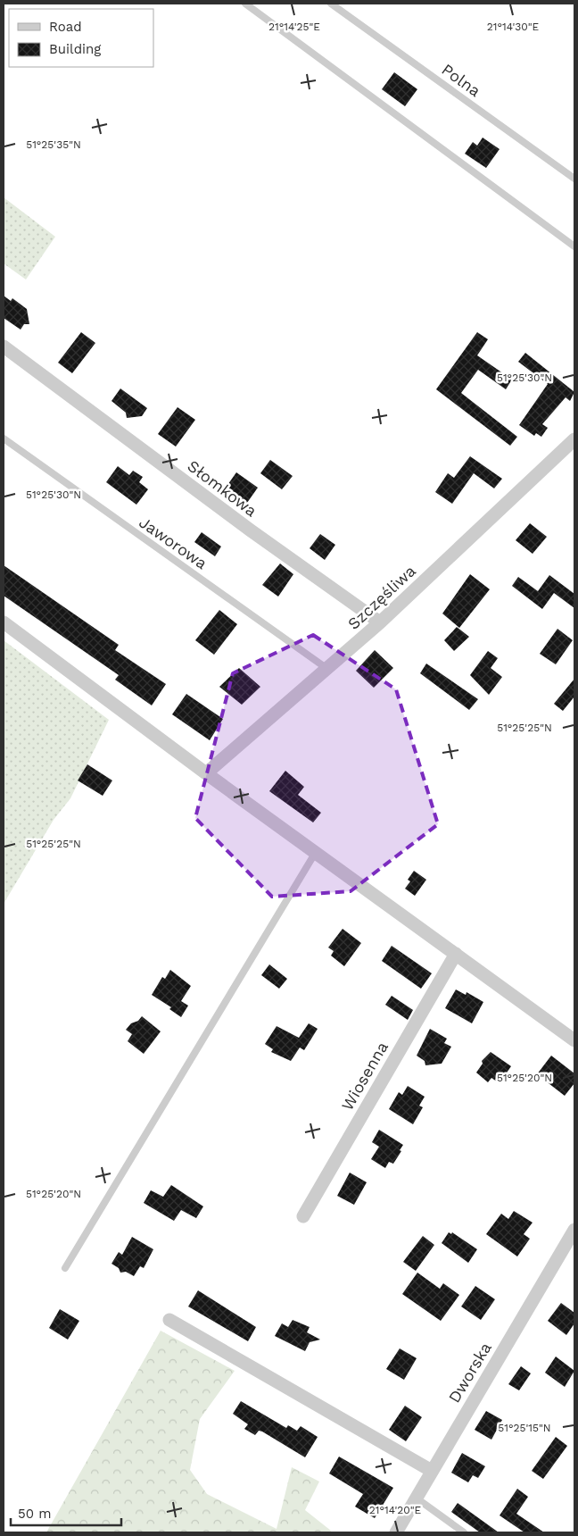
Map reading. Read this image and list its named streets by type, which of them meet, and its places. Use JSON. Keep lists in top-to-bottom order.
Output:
{
  "streets": {
    "street": [
      "Słomkowa",
      "Szczęśliwa",
      "Wiosenna",
      "Dworska"
    ],
    "lane": ["Polna", "Jaworowa"]
  },
  "crossings": [
    ["Słomkowa", "Szczęśliwa"],
    ["Jaworowa", "Szczęśliwa"]
  ],
  "legend": ["Road", "Building"],
  "scale_bar": "50 m",
  "coordinates": [
    "21°14'25\"E",
    "21°14'30\"E",
    "51°25'35\"N",
    "51°25'30\"N",
    "51°25'25\"N",
    "51°25'20\"N",
    "51°25'15\"N",
    "21°14'20\"E"
  ]
}
